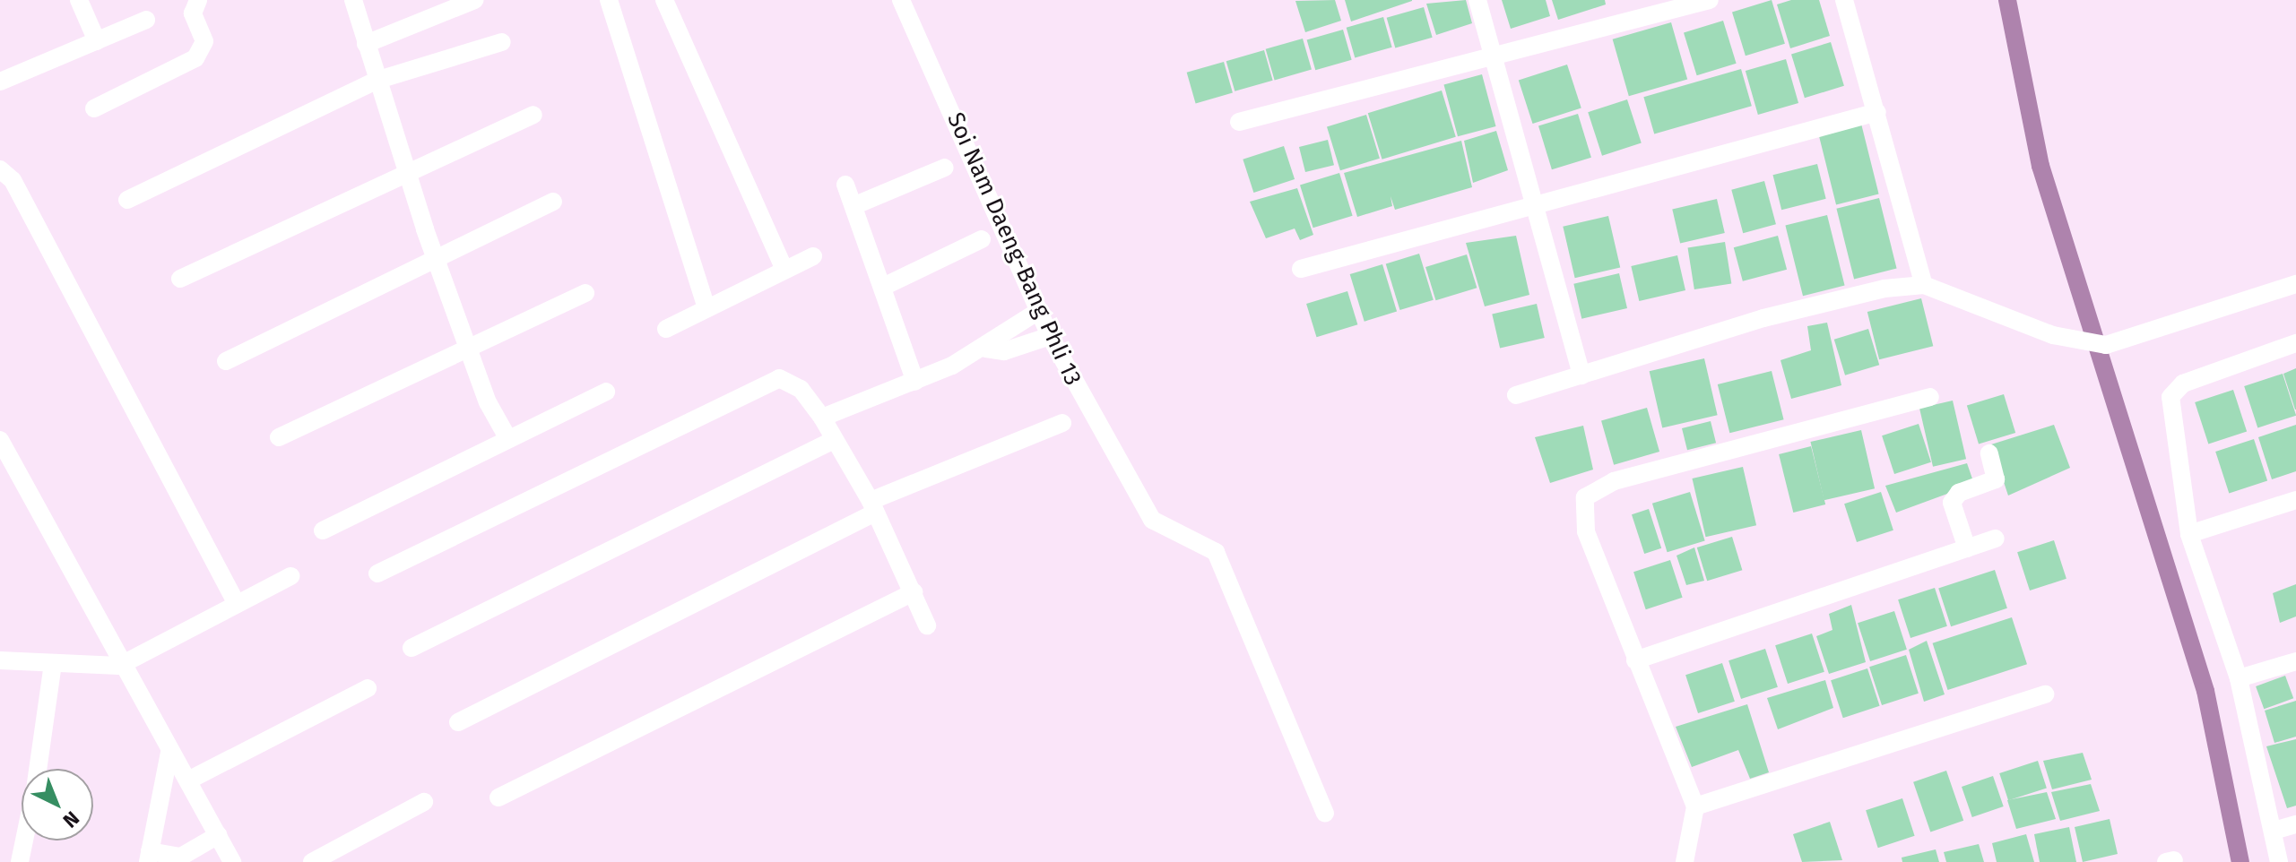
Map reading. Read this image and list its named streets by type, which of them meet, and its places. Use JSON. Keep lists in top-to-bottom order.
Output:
{
  "streets": {
    "street": ["Soi Nam Daeng-Bang Phli 13"]
  },
  "north": "bottom right"
}
